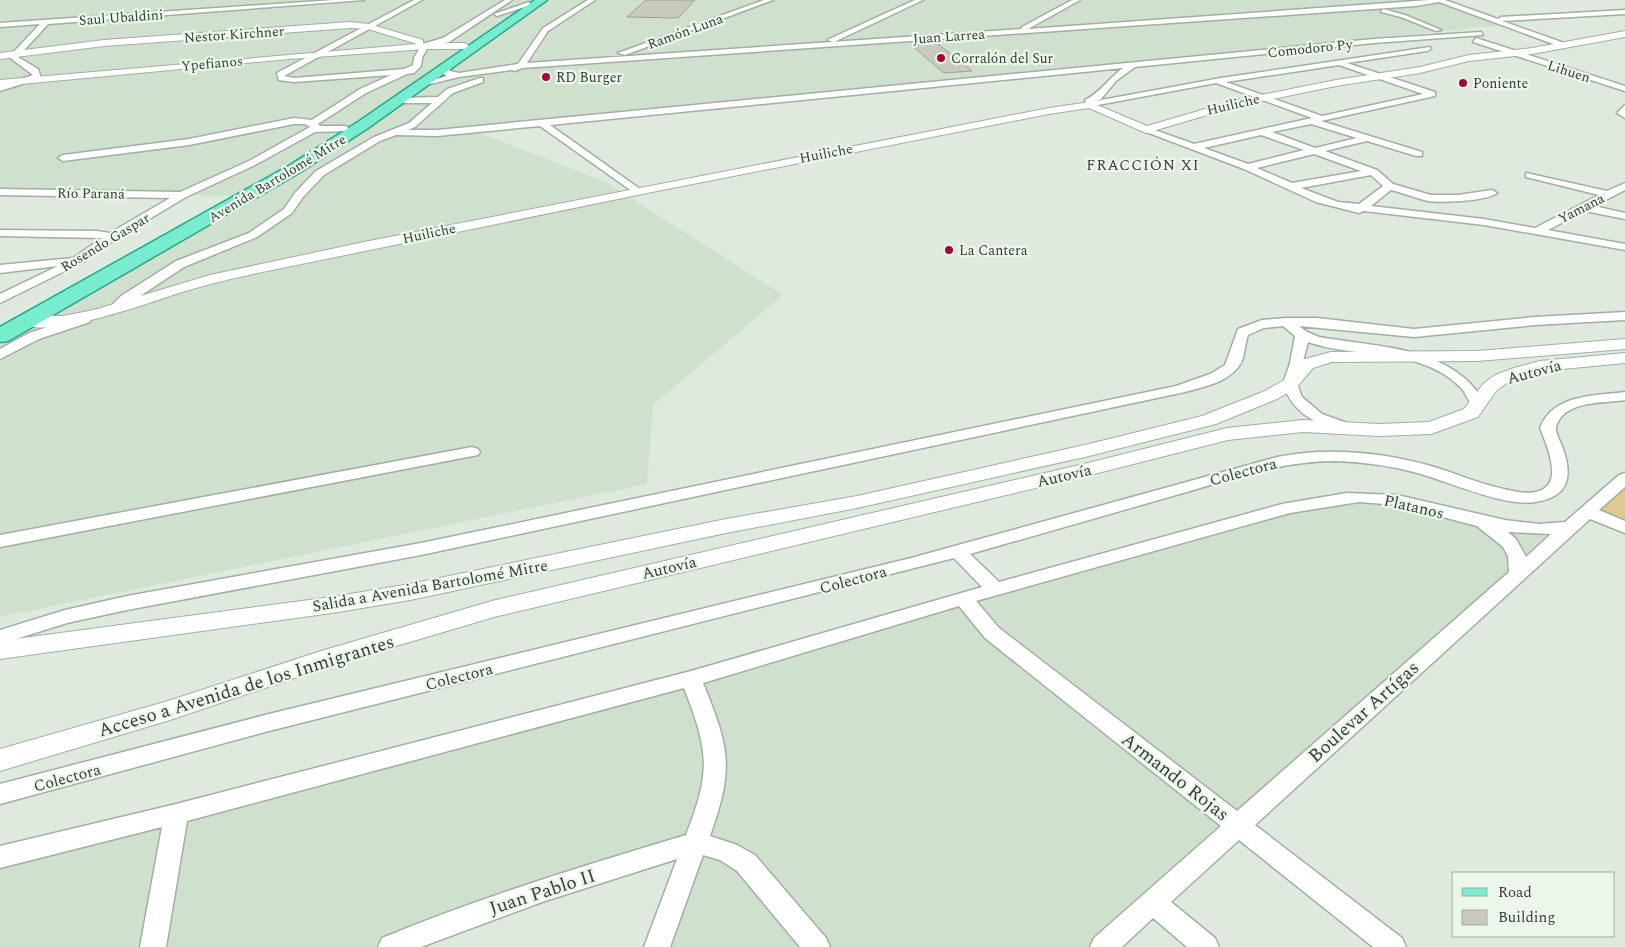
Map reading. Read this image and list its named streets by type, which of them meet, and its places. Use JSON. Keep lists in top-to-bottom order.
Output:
{
  "streets": {
    "main road": ["Avenida Bartolomé Mitre"],
    "street": [
      "Saul Ubaldini",
      "Ramón Luna",
      "Nestor Kirchner",
      "Juan Larrea",
      "Comodoro Py",
      "Ypefianos",
      "Lihuen",
      "Huiliche",
      "Río Paraná",
      "Yamana",
      "Rosendo Gaspar",
      "Autovía",
      "Colectora",
      "Platanos",
      "Salida a Avenida Bartolomé Mitre",
      "Acceso a Avenida de los Inmigrantes",
      "Boulevar Artígas",
      "Armando Rojas",
      "Juan Pablo II"
    ]
  },
  "crossings": [
    ["Ramón Luna", "Juan Larrea"],
    ["Nestor Kirchner", "Ypefianos"],
    ["Nestor Kirchner", "Avenida Bartolomé Mitre"],
    ["Juan Larrea", "Avenida Bartolomé Mitre"],
    ["Lihuen", "Huiliche"],
    ["Huiliche", "Avenida Bartolomé Mitre"],
    ["Río Paraná", "Rosendo Gaspar"],
    ["Autovía", "Salida a Avenida Bartolomé Mitre"],
    ["Autovía", "Acceso a Avenida de los Inmigrantes"],
    ["Platanos", "Boulevar Artígas"],
    ["Boulevar Artígas", "Armando Rojas"]
  ],
  "districts": ["FRACCIÓN XI"],
  "places": [
    "Corralón del Sur",
    "RD Burger",
    "Poniente",
    "La Cantera"
  ],
  "legend": ["Road", "Building"]
}
